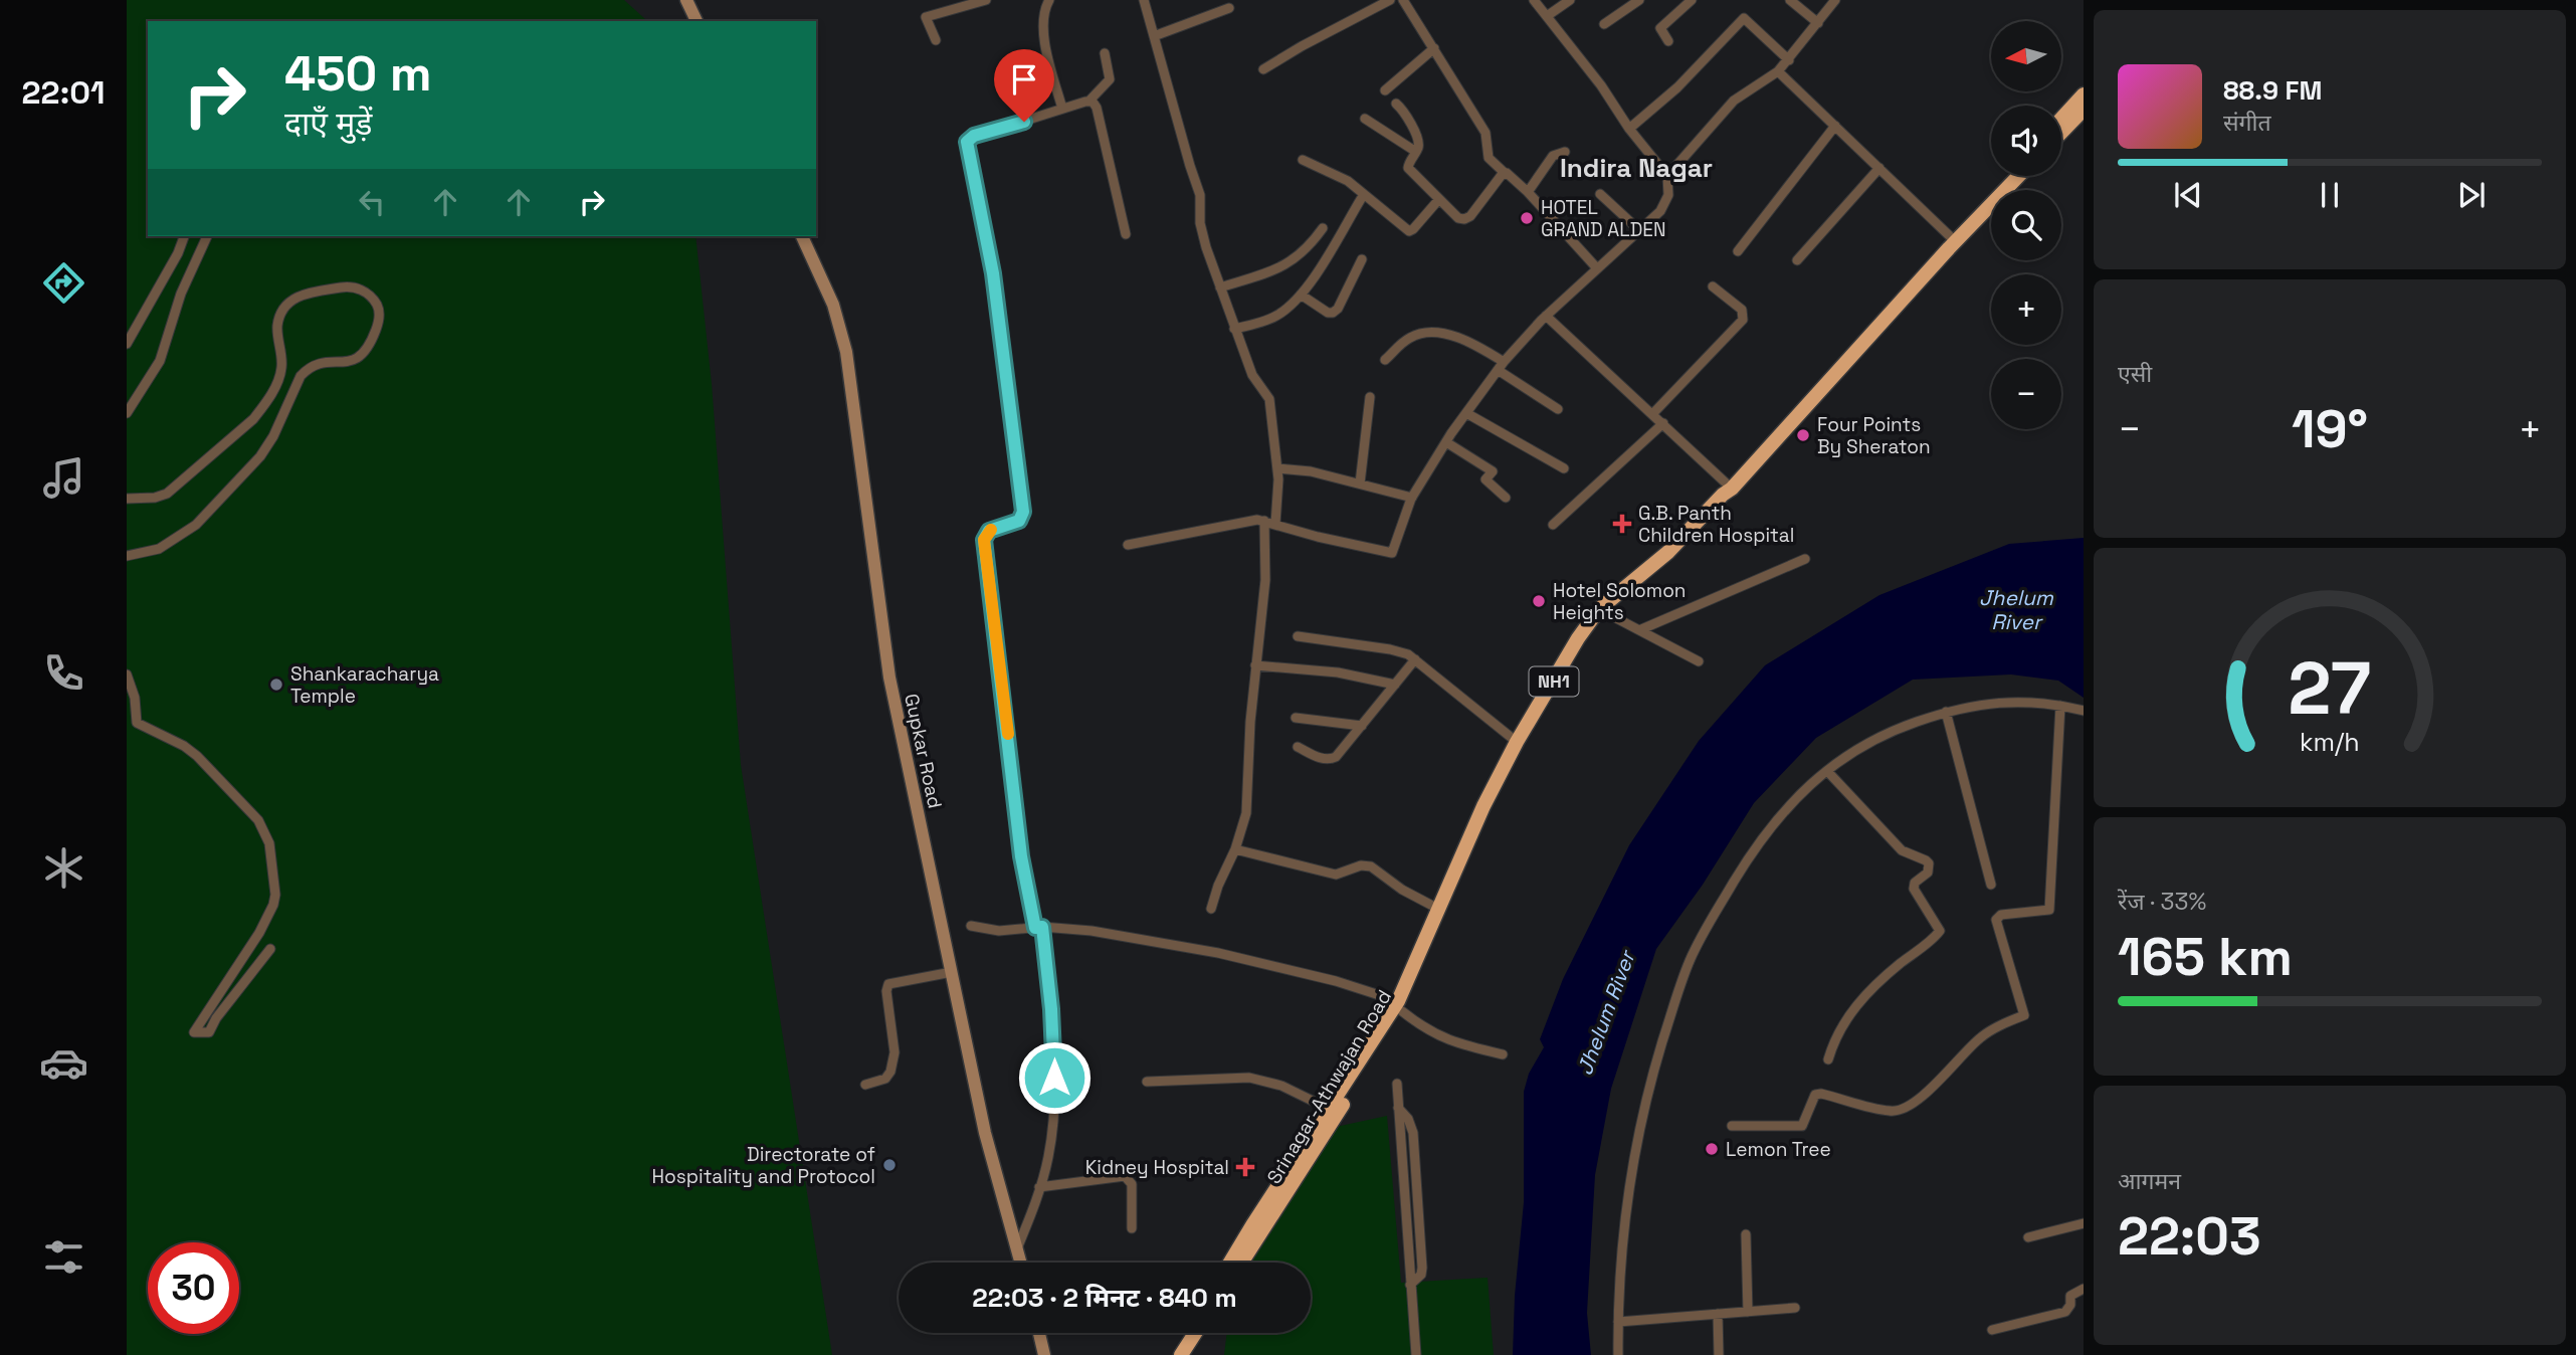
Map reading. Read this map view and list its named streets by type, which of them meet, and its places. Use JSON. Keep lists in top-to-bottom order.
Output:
{
  "streets": {
    "highway": ["NH1", "Srinagar-Athwajan Road"],
    "main road": ["Gupkar Road"]
  },
  "crossings": [
    ["NH1", "Srinagar-Athwajan Road"]
  ],
  "districts": ["Indira Nagar"],
  "water": ["Jhelum River"],
  "places": {
    "other": [
      "HOTEL GRAND ALDEN",
      "Four Points By Sheraton",
      "Hotel Solomon Heights",
      "Shankaracharya Temple",
      "Lemon Tree",
      "Directorate of Hospitality and Protocol"
    ],
    "health": ["G.B. Panth Children Hospital", "Kidney Hospital"]
  },
  "north": "left",
  "page": {
    "tabs": "22:01",
    "map_buttons": ["+", "−"],
    "turn": ["450 m", "दाएँ मुड़ें"],
    "song": ["88.9 FM", "संगीत"],
    "tile": [
      "एसी",
      ["रेंज · 33%", "165 km"],
      ["आगमन", "22:03"]
    ],
    "heat": ["−", "19°", "+"],
    "limit": "30",
    "trip": "22:03 · 2 मिनट · 840 m",
    "gauge": ["27", "km/h"]
  }
}
